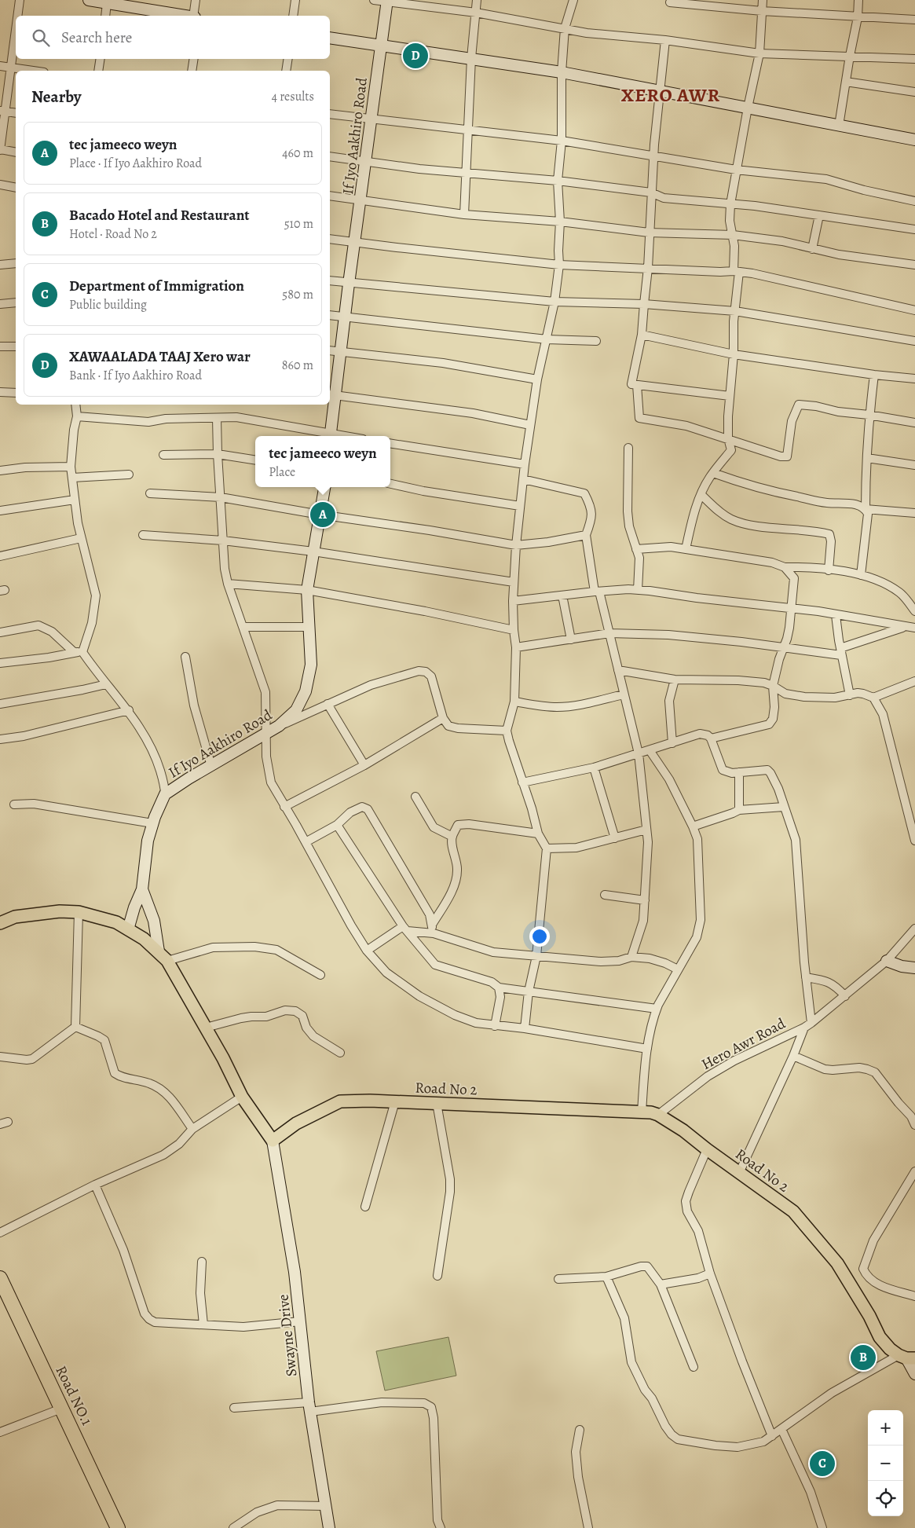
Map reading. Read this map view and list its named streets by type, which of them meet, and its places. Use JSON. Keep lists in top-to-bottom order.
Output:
{
  "streets": {
    "highway": ["Road NO.1"],
    "main road": ["If Iyo Aakhiro Road", "Road No 2", "Swayne Drive"],
    "street": ["Hero Awr Road"]
  },
  "crossings": [
    ["Hero Awr Road", "Road No 2"],
    ["Road No 2", "Swayne Drive"]
  ],
  "districts": ["XERO AWR"],
  "page": {
    "search": "Search here",
    "pins": [
      "D",
      "A",
      "B",
      "C"
    ],
    "heading": ["Nearby", "4 results"],
    "list": [
      {
        "mark": "A",
        "name": "tec jameeco weyn",
        "note": "Place · If Iyo Aakhiro Road",
        "value": "460 m"
      },
      {
        "mark": "B",
        "name": "Bacado Hotel and Restaurant",
        "note": "Hotel · Road No 2",
        "value": "510 m"
      },
      {
        "mark": "C",
        "name": "Department of Immigration",
        "note": "Public building",
        "value": "580 m"
      },
      {
        "mark": "D",
        "name": "XAWAALADA TAAJ Xero war",
        "note": "Bank · If Iyo Aakhiro Road",
        "value": "860 m"
      }
    ],
    "popup": ["tec jameeco weyn", "Place"],
    "map_buttons": ["+", "−"]
  }
}
